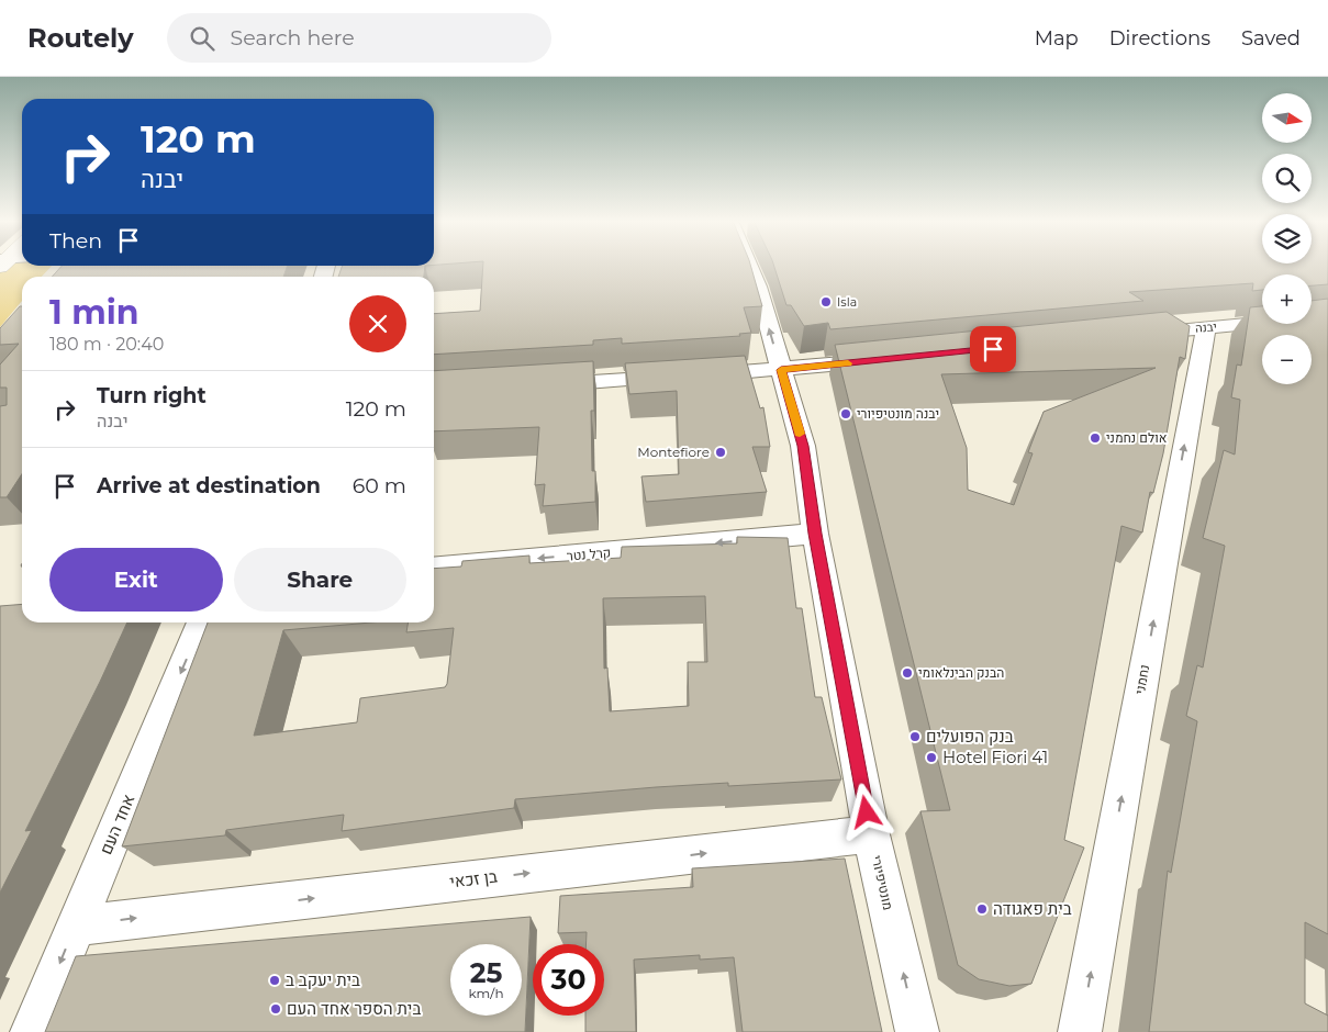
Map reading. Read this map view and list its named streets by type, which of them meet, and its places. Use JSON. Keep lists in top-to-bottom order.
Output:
{
  "streets": {
    "street": [
      "יבנה",
      "קרל נטר",
      "נחמני",
      "אחד העם",
      "בן זכאי",
      "מונטיפיורי"
    ]
  },
  "crossings": [
    ["יבנה", "נחמני"],
    ["קרל נטר", "מונטיפיורי"],
    ["אחד העם", "בן זכאי"],
    ["בן זכאי", "מונטיפיורי"]
  ],
  "one_way": [
    "נחמני",
    "אחד העם",
    "בן זכאי",
    "מונטיפיורי"
  ],
  "places": [
    "Isla",
    "יבנה מונטיפיורי",
    "אולם נחמני",
    "Montefiore",
    "הבנק הבינלאומי",
    "בנק הפועלים",
    "Hotel Fiori 41",
    "בית פאגודה",
    "בית יעקב ב",
    "בית הספר אחד העם"
  ],
  "north": "right",
  "page": {
    "header": "Routely",
    "search": "Search here",
    "nav": ["Map", "Directions", "Saved"],
    "map_buttons": ["+", "−"],
    "turn": ["120 m", "יבנה"],
    "then": "Then",
    "heading": ["1 min", "180 m · 20:40"],
    "list": [
      {
        "name": "Turn right",
        "note": "יבנה",
        "value": "120 m"
      },
      {
        "name": "Arrive at destination",
        "value": "60 m"
      }
    ],
    "buttons": ["Exit", "Share"],
    "speed": "25 km/h",
    "limit": "30"
  }
}
